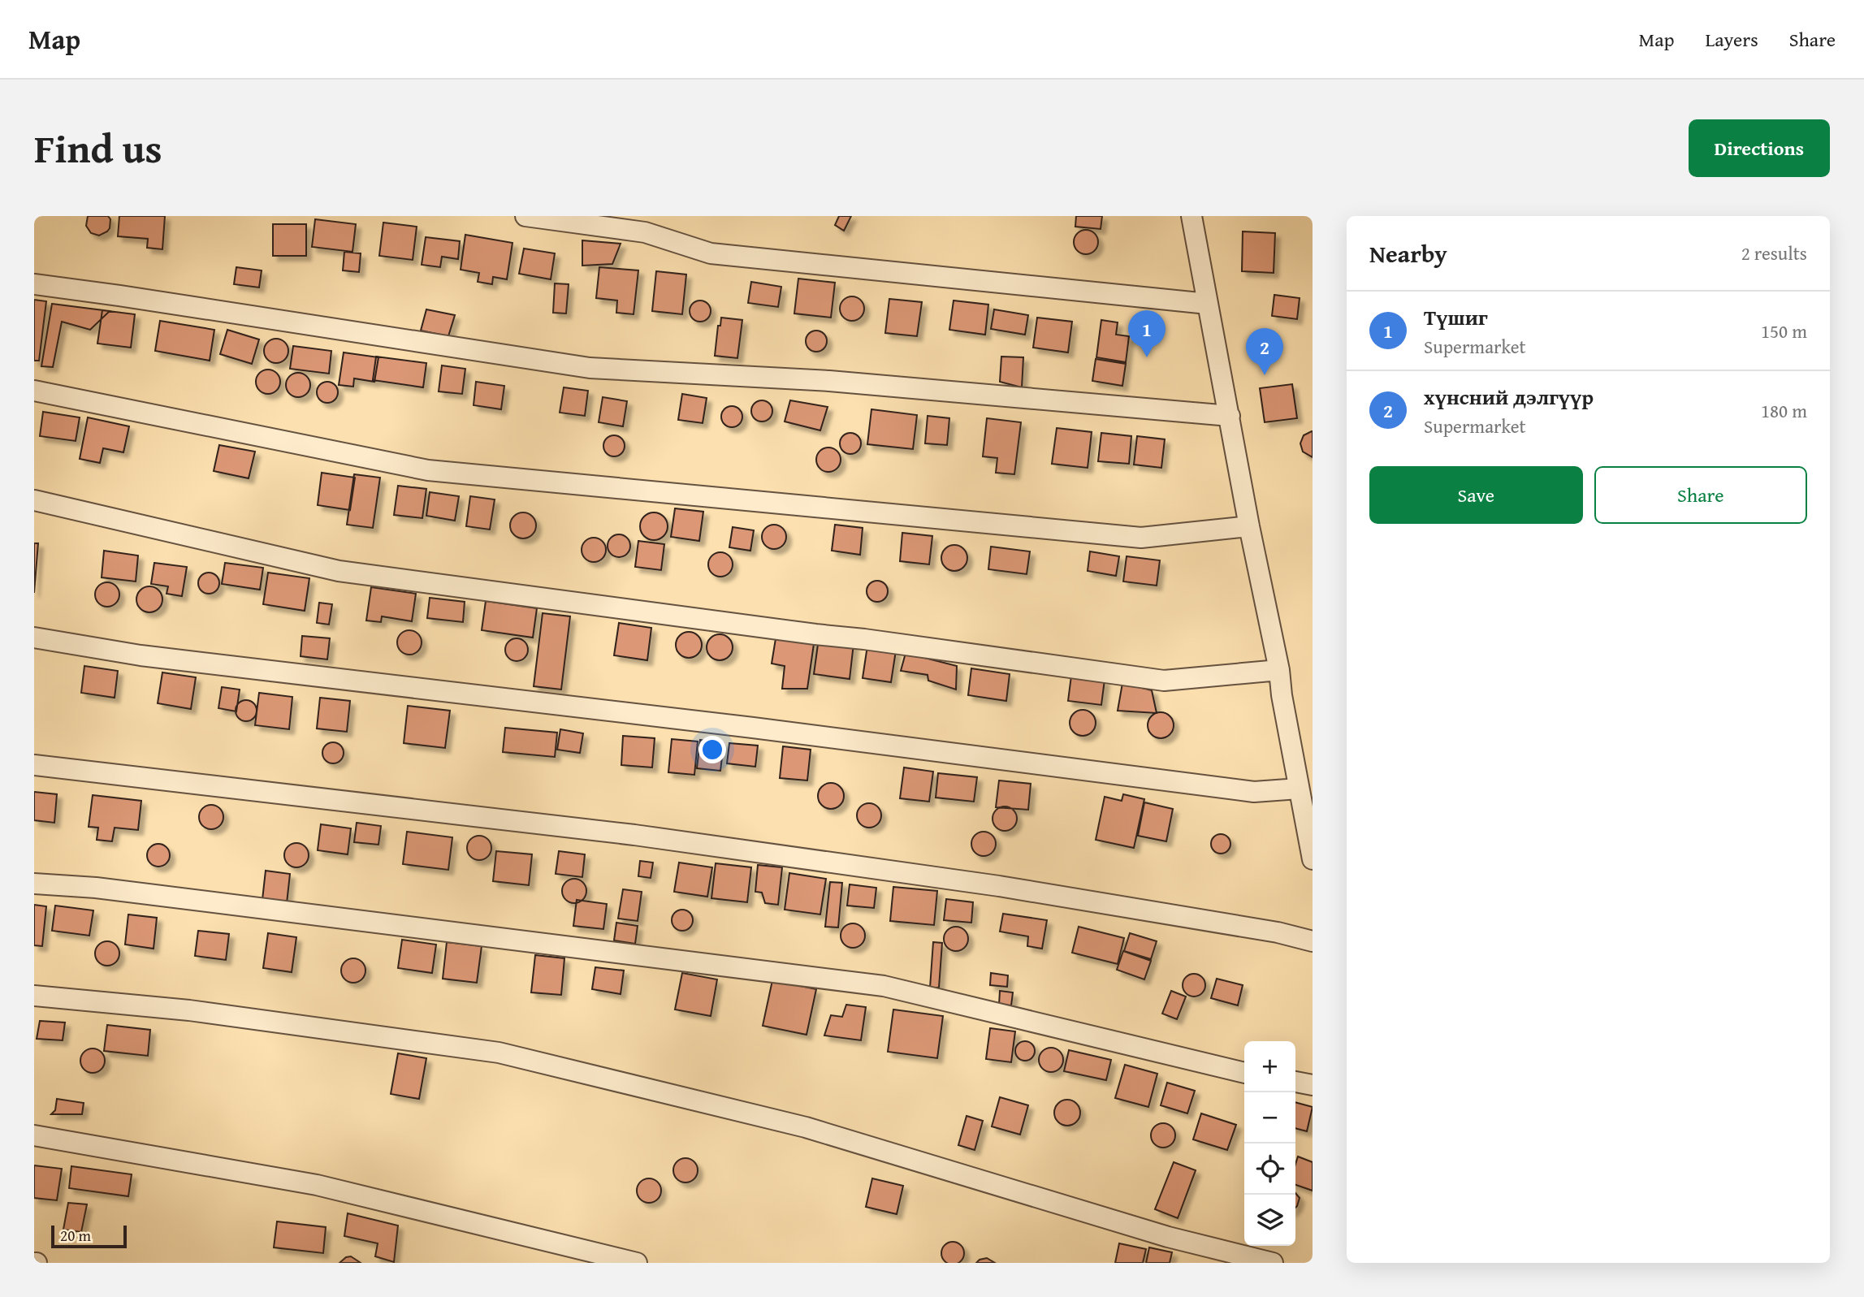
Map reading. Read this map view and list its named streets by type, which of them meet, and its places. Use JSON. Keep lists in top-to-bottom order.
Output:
{
  "scale_bar": "20 m",
  "page": {
    "header": "Map",
    "nav": ["Map", "Layers", "Share"],
    "title": "Find us",
    "buttons": [
      "Directions",
      ["Save", "Share"]
    ],
    "heading": ["Nearby", "2 results"],
    "list": [
      {
        "mark": "1",
        "name": "Түшиг",
        "note": "Supermarket",
        "value": "150 m"
      },
      {
        "mark": "2",
        "name": "хүнсний дэлгүүр",
        "note": "Supermarket",
        "value": "180 m"
      }
    ],
    "pins": ["1", "2"],
    "map_buttons": ["+", "−"],
    "scale": "20 m"
  }
}
